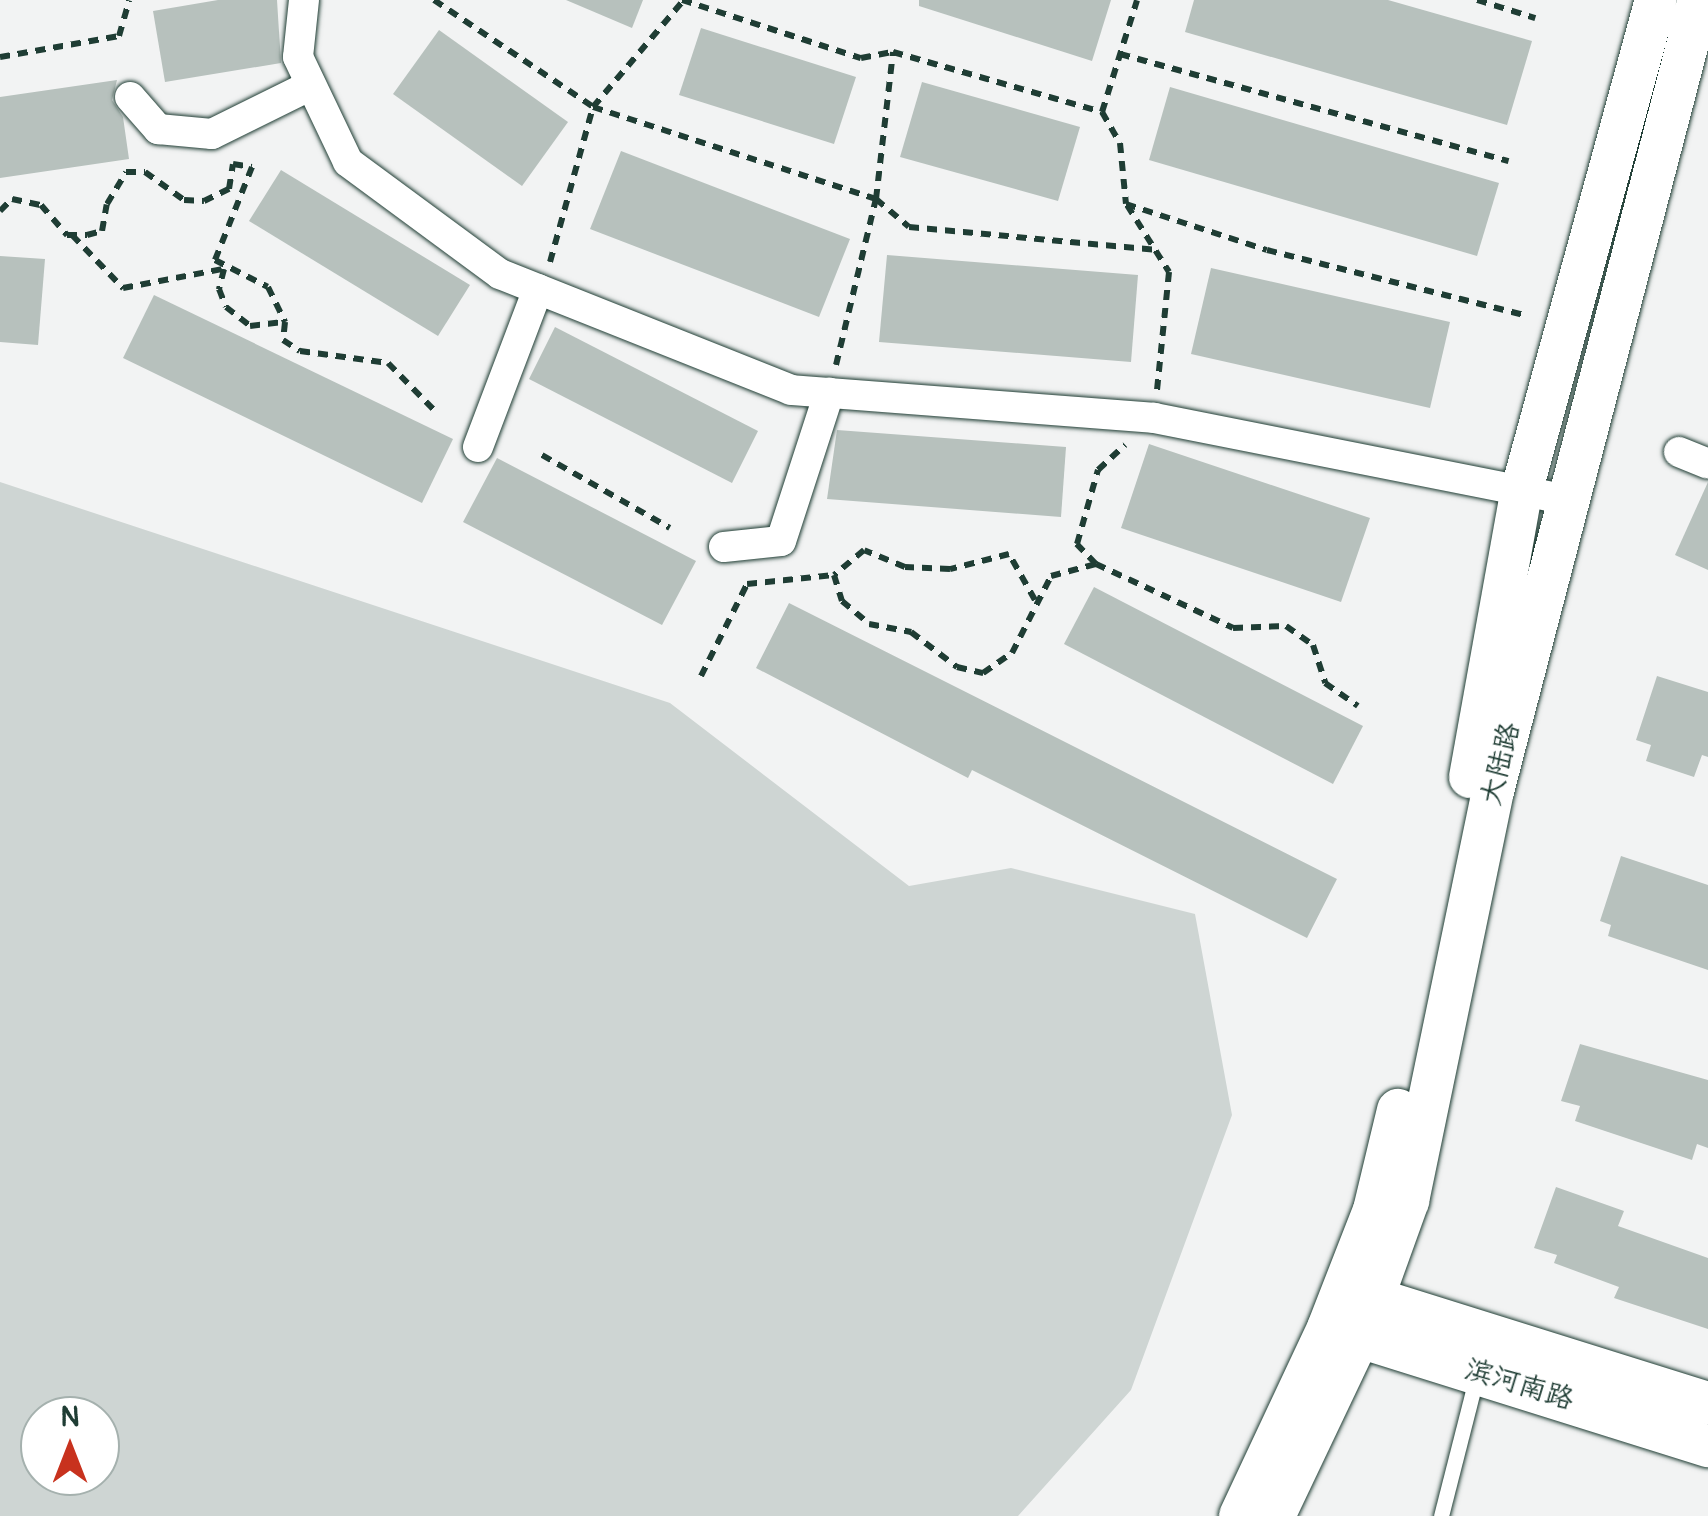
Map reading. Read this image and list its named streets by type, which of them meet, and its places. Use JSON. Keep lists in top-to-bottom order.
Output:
{
  "streets": {
    "main road": ["大陆路", "滨河南路"]
  },
  "crossings": [
    ["大陆路", "滨河南路"]
  ],
  "north": "top"
}
